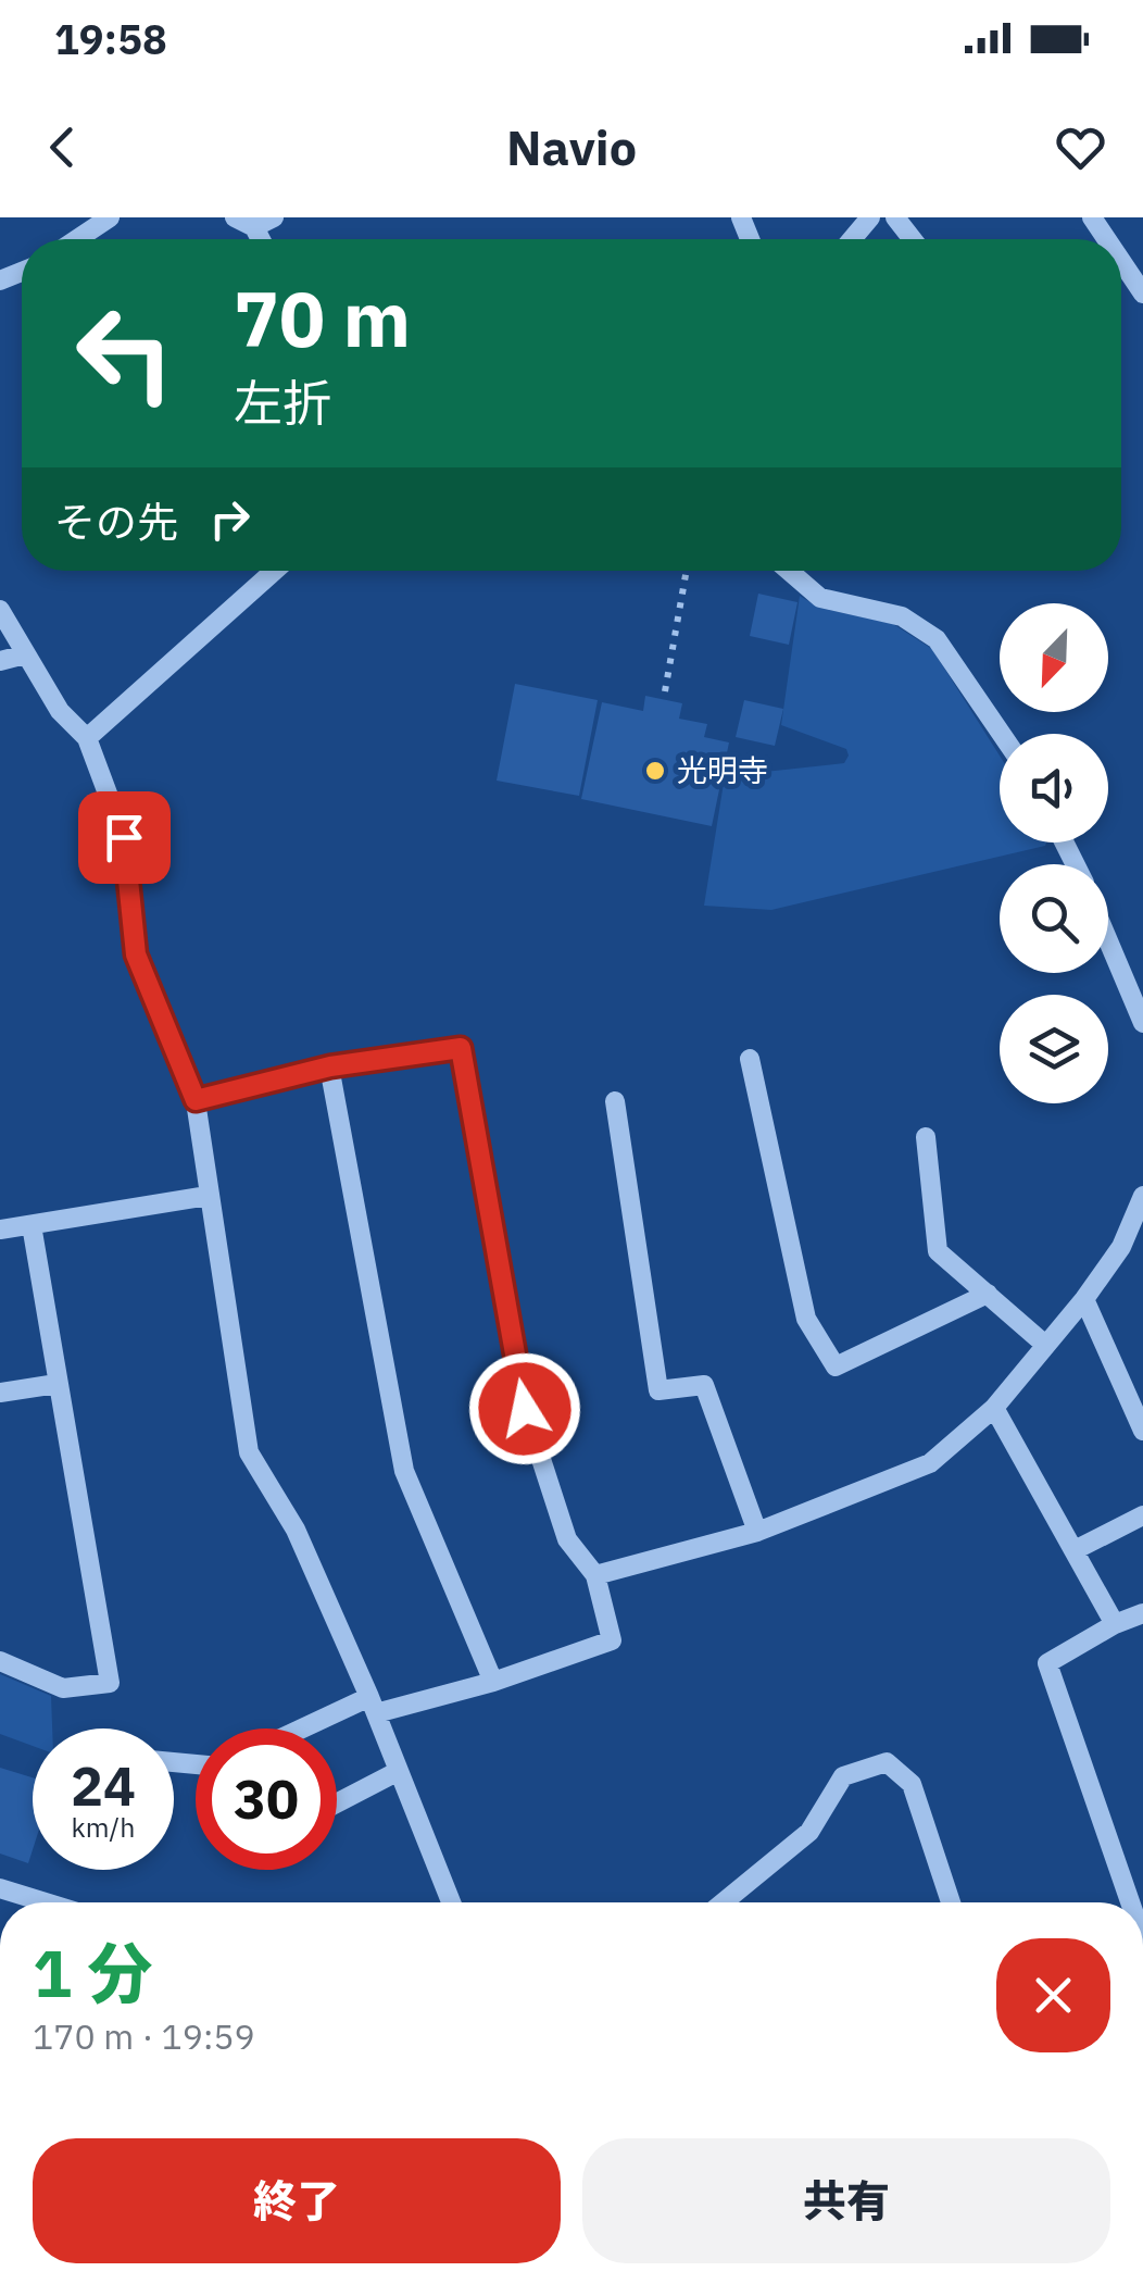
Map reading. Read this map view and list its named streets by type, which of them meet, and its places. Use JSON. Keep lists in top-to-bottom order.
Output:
{
  "places": ["光明寺"],
  "north": "bottom left",
  "page": {
    "status": "19:58",
    "header": "Navio",
    "turn": ["70 m", "左折"],
    "then": "その先",
    "speed": "24 km/h",
    "limit": "30",
    "heading": ["1 分", "170 m · 19:59"],
    "buttons": ["終了", "共有"]
  }
}
